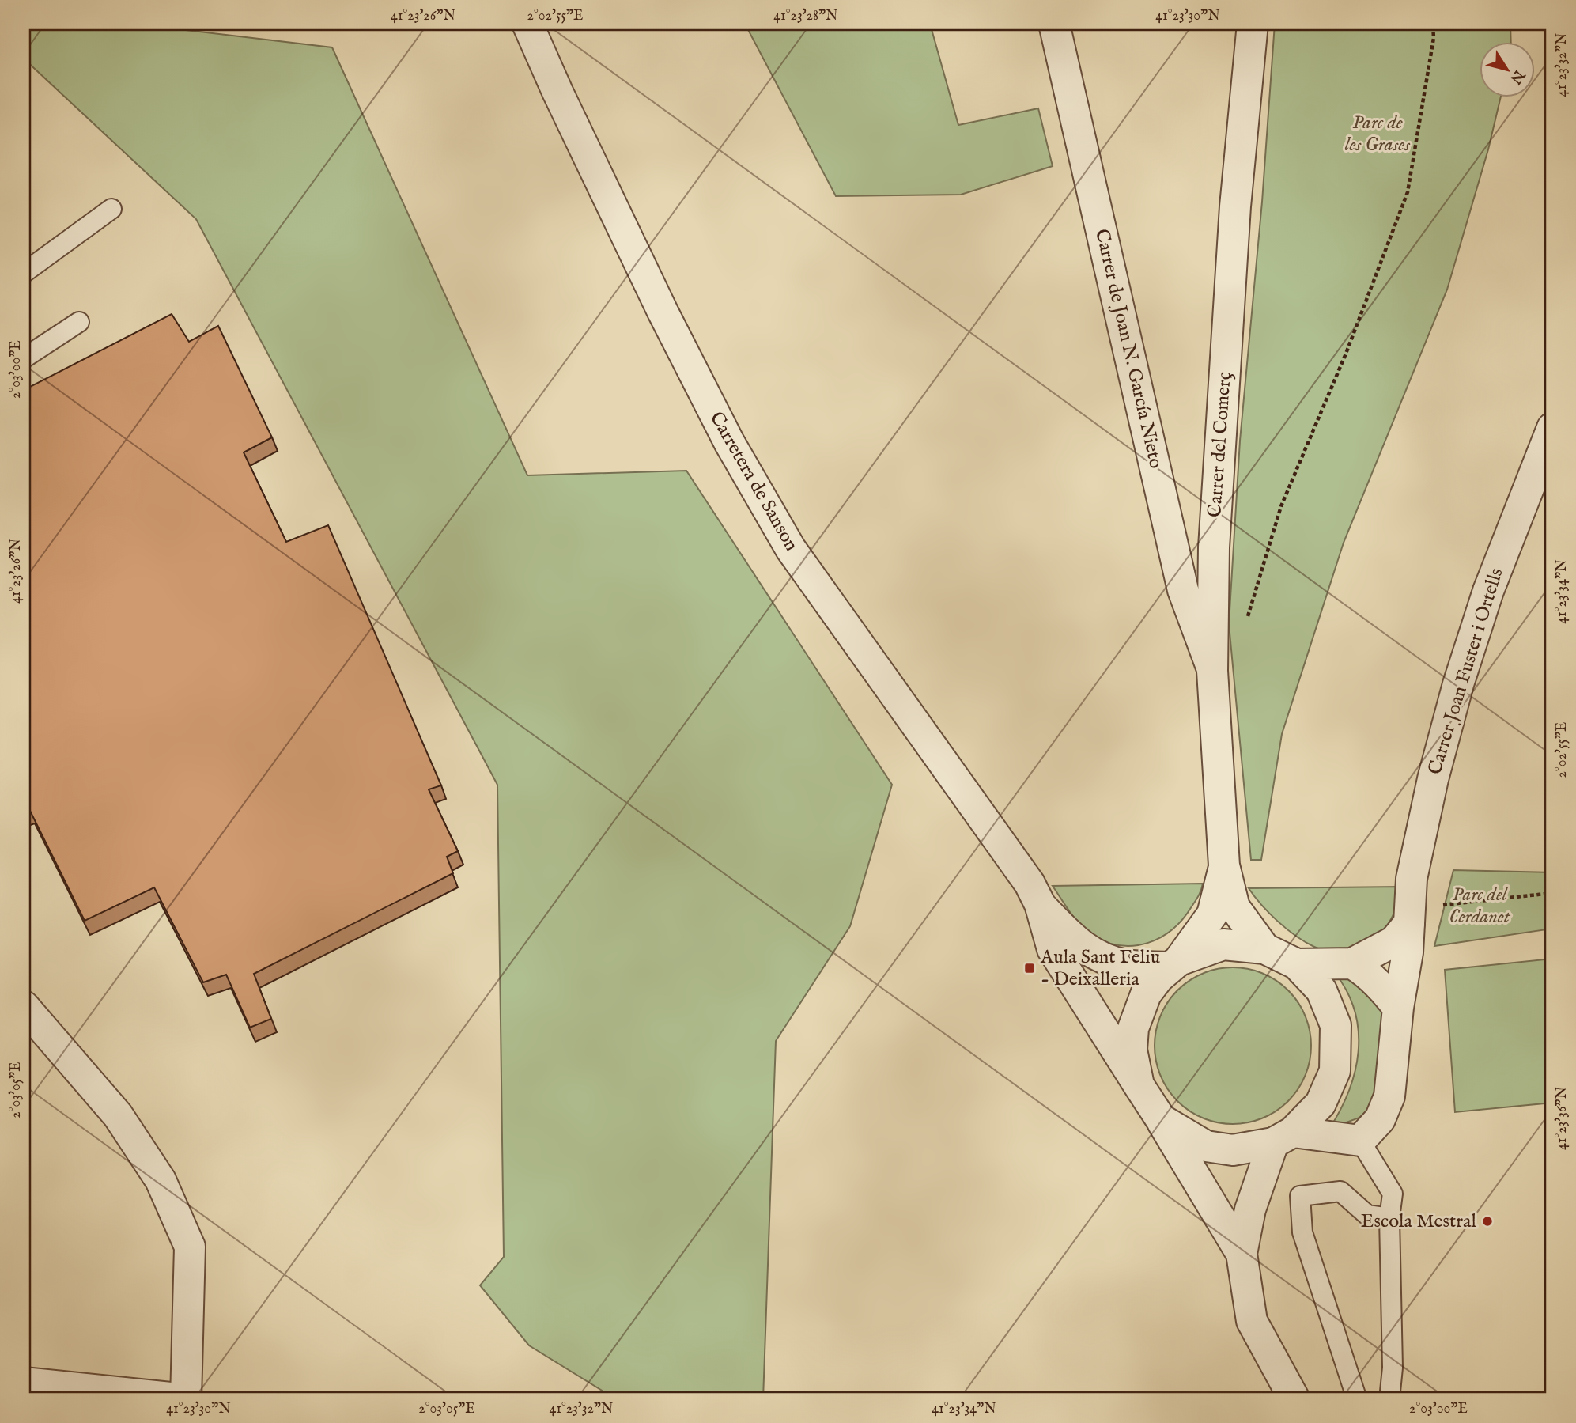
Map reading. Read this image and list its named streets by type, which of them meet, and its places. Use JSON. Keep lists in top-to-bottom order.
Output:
{
  "streets": {
    "street": [
      "Carrer de Joan N. García Nieto",
      "Carrer del Comerç",
      "Carretera de Sanson",
      "Carrer Joan Fuster i Ortells"
    ]
  },
  "crossings": [
    ["Carrer de Joan N. García Nieto", "Carrer del Comerç"]
  ],
  "parks": ["Parc de les Grases", "Parc del Cerdanet"],
  "places": {
    "transit": ["Aula Sant Feliu - Deixalleria"],
    "other": ["Escola Mestral"]
  },
  "north": "bottom right",
  "coordinates": [
    "41°23'26\"N",
    "2°02'55\"E",
    "41°23'28\"N",
    "41°23'30\"N",
    "41°23'32\"N",
    "2°03'00\"E",
    "41°23'34\"N",
    "2°03'05\"E",
    "41°23'36\"N"
  ]
}
